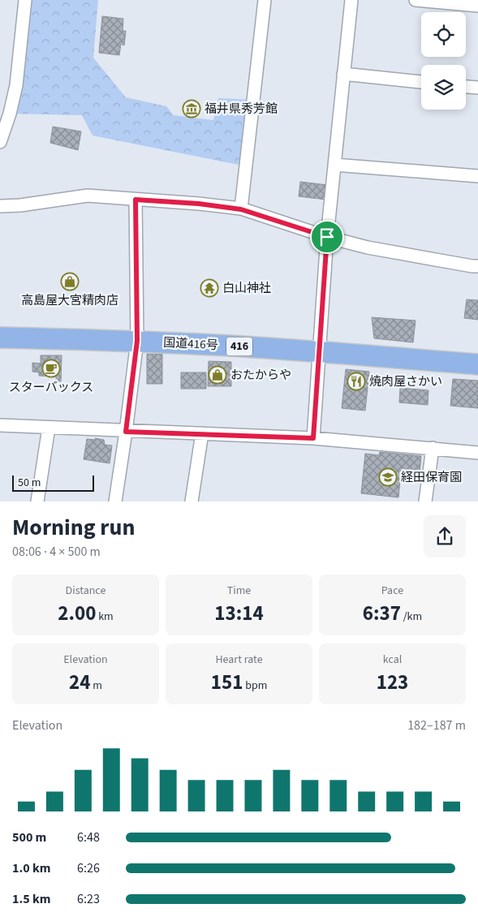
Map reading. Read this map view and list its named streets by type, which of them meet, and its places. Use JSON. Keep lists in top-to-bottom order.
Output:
{
  "streets": {
    "highway": ["国道416号", "416"]
  },
  "places": {
    "museum": ["福井県秀芳館"],
    "shop": ["高島屋大宮精肉店", "おたからや"],
    "temple": ["白山神社"],
    "cafe": ["スターバックス"],
    "restaurant": ["焼肉屋さかい"],
    "school or university": ["経田保育園"]
  },
  "scale_bar": "50 m",
  "page": {
    "scale": "50 m",
    "heading": ["Morning run", "08:06 · 4 × 500 m"],
    "stats": [
      ["Distance", "2.00 km"],
      ["Time", "13:14"],
      ["Pace", "6:37 /km"],
      ["Elevation", "24 m"],
      ["Heart rate", "151 bpm"],
      ["kcal", "123"]
    ],
    "chart": ["Elevation", "182–187 m"],
    "list": [
      {
        "name": "500 m",
        "note": "6:48"
      },
      {
        "name": "1.0 km",
        "note": "6:26"
      },
      {
        "name": "1.5 km",
        "note": "6:23"
      }
    ]
  }
}
